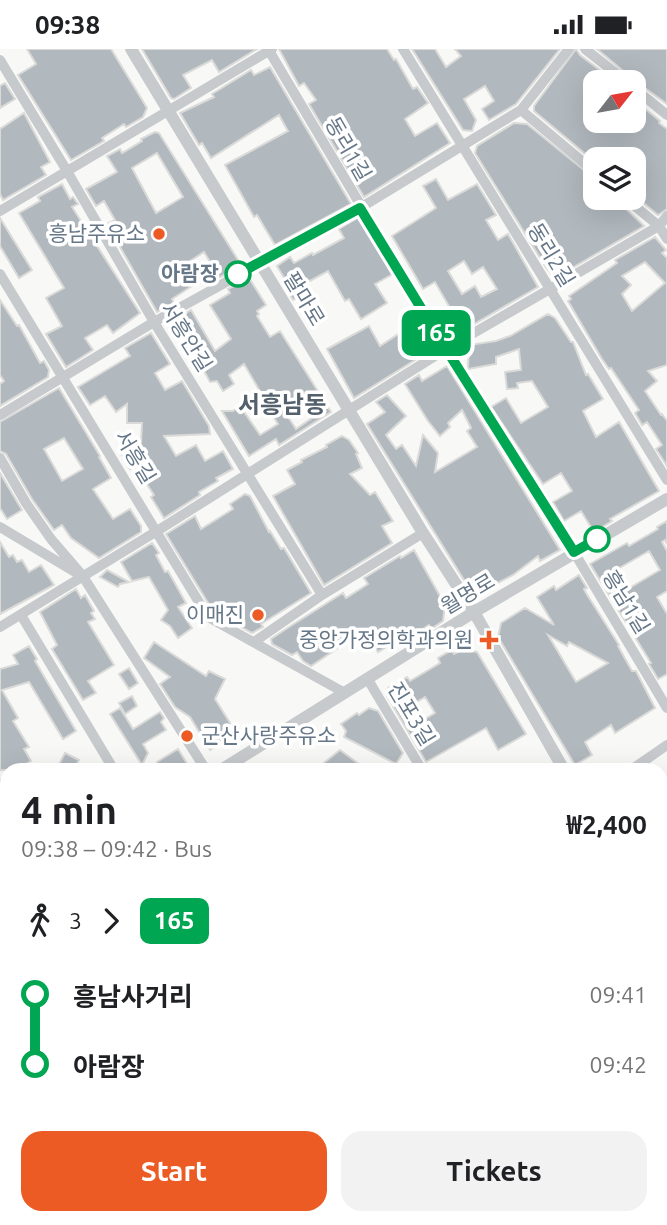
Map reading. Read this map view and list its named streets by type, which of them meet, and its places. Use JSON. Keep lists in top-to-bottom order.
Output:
{
  "streets": {
    "street": [
      "동리1길",
      "동리2길",
      "팔마로",
      "서흥안길",
      "서흥길",
      "월명로",
      "흥남1길",
      "진포3길"
    ]
  },
  "crossings": [
    ["동리1길", "월명로"],
    ["동리1길", "흥남1길"],
    ["팔마로", "월명로"],
    ["서흥길", "월명로"],
    ["월명로", "흥남1길"],
    ["월명로", "진포3길"]
  ],
  "districts": ["서흥남동"],
  "places": {
    "other": [
      "흥남주유소",
      "아람장",
      "이매진",
      "군산사랑주유소"
    ],
    "health": ["중앙가정의학과의원"]
  },
  "lines": ["bus line 165"],
  "north": "top right",
  "page": {
    "status": "09:38",
    "on_map": "165",
    "heading": ["4 min", "09:38 – 09:42 · Bus", "₩2,400"],
    "legs": ["3", "165"],
    "list": [
      {
        "name": "흥남사거리",
        "value": "09:41"
      },
      {
        "name": "아람장",
        "value": "09:42"
      }
    ],
    "buttons": ["Start", "Tickets"]
  }
}
